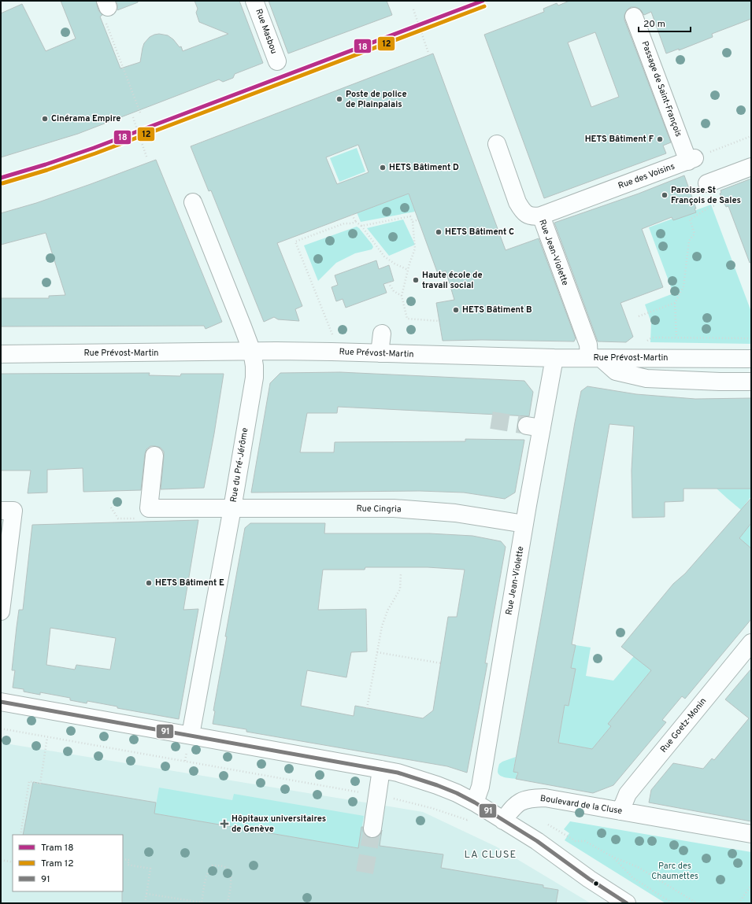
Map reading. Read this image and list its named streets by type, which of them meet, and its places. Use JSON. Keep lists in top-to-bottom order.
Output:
{
  "streets": {
    "street": [
      "Rue Masbou",
      "Passage de Saint-François",
      "Rue des Voisins",
      "Rue Jean-Violette",
      "Rue Prévost-Martin",
      "Rue du Pré-Jérôme",
      "Rue Cingria",
      "Rue Goetz-Monin",
      "Boulevard de la Cluse"
    ]
  },
  "crossings": [
    ["Passage de Saint-François", "Rue des Voisins"],
    ["Rue des Voisins", "Rue Jean-Violette"],
    ["Rue Jean-Violette", "Rue Prévost-Martin"],
    ["Rue Jean-Violette", "Rue Cingria"],
    ["Rue Prévost-Martin", "Rue du Pré-Jérôme"],
    ["Rue du Pré-Jérôme", "Rue Cingria"],
    ["Rue Goetz-Monin", "Boulevard de la Cluse"]
  ],
  "districts": ["LA CLUSE"],
  "parks": ["Parc des Chaumettes"],
  "places": {
    "other": [
      "Poste de police de Plainpalais",
      "Cinérama Empire",
      "HETS Bâtiment F",
      "HETS Bâtiment D",
      "Paroisse St François de Sales",
      "HETS Bâtiment C",
      "Haute école de travail social",
      "HETS Bâtiment B",
      "HETS Bâtiment E"
    ],
    "health": ["Hôpitaux universitaires de Genève"]
  },
  "lines": ["tram line 18", "tram line 12", "transit line 91"],
  "legend": ["Tram 18", "Tram 12", "91"],
  "scale_bar": "20 m"
}
